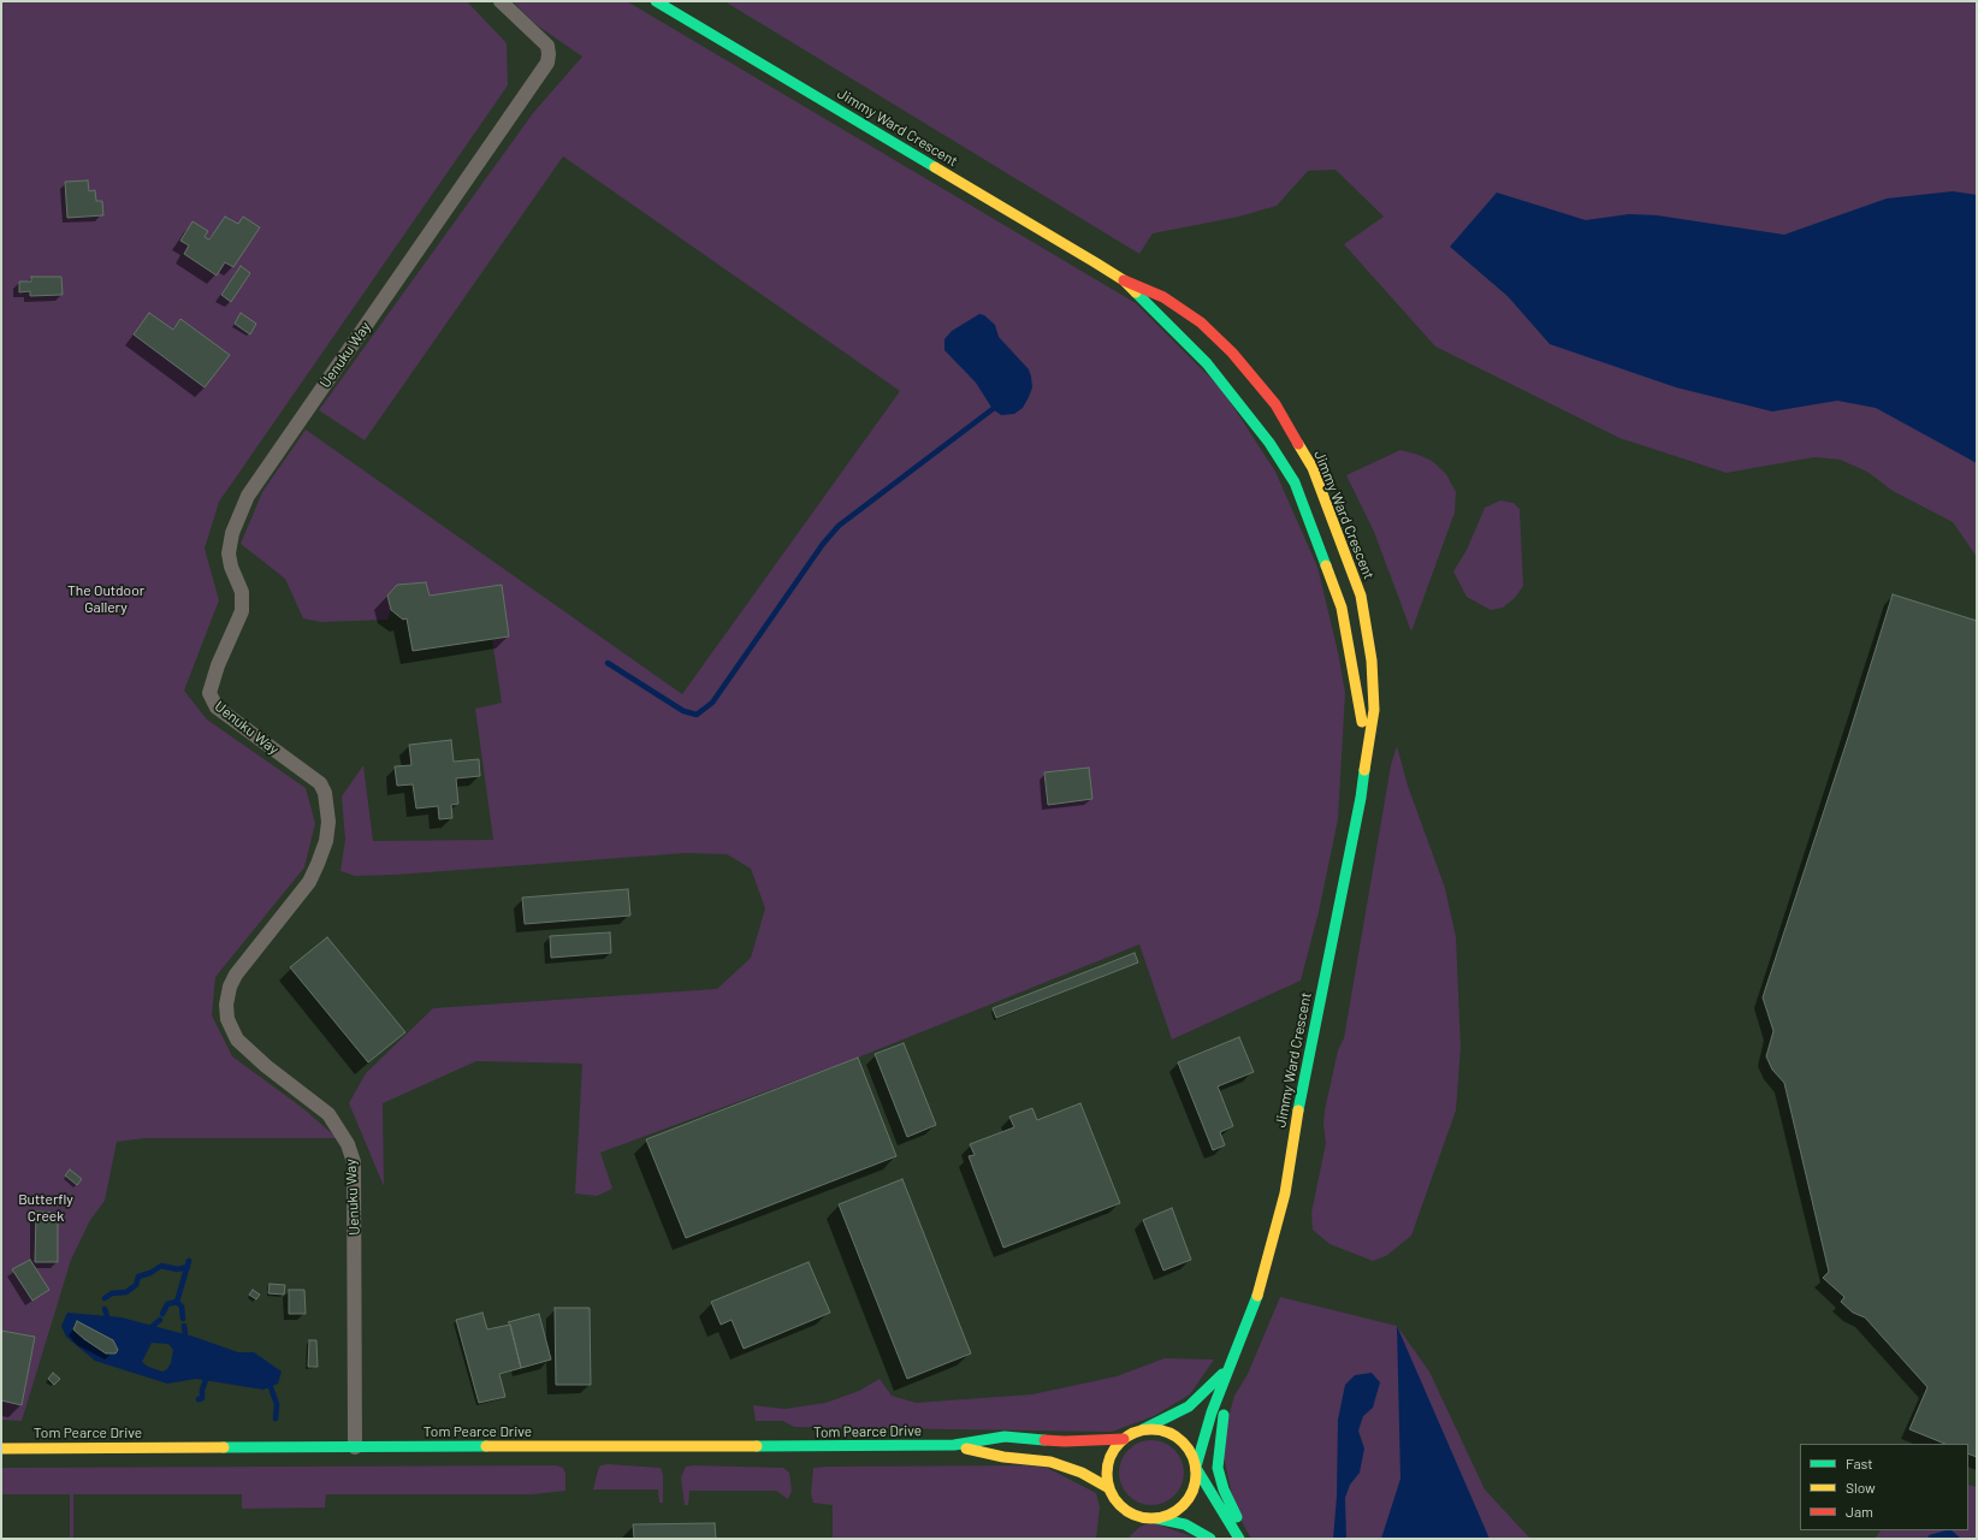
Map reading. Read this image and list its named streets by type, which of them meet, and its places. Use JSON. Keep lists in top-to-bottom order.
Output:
{
  "streets": {
    "street": ["Jimmy Ward Crescent", "Uenuku Way", "Tom Pearce Drive"]
  },
  "crossings": [
    ["Jimmy Ward Crescent", "Tom Pearce Drive"],
    ["Uenuku Way", "Tom Pearce Drive"]
  ],
  "parks": ["The Outdoor Gallery", "Butterfly Creek"],
  "legend": ["Fast", "Slow", "Jam"]
}
